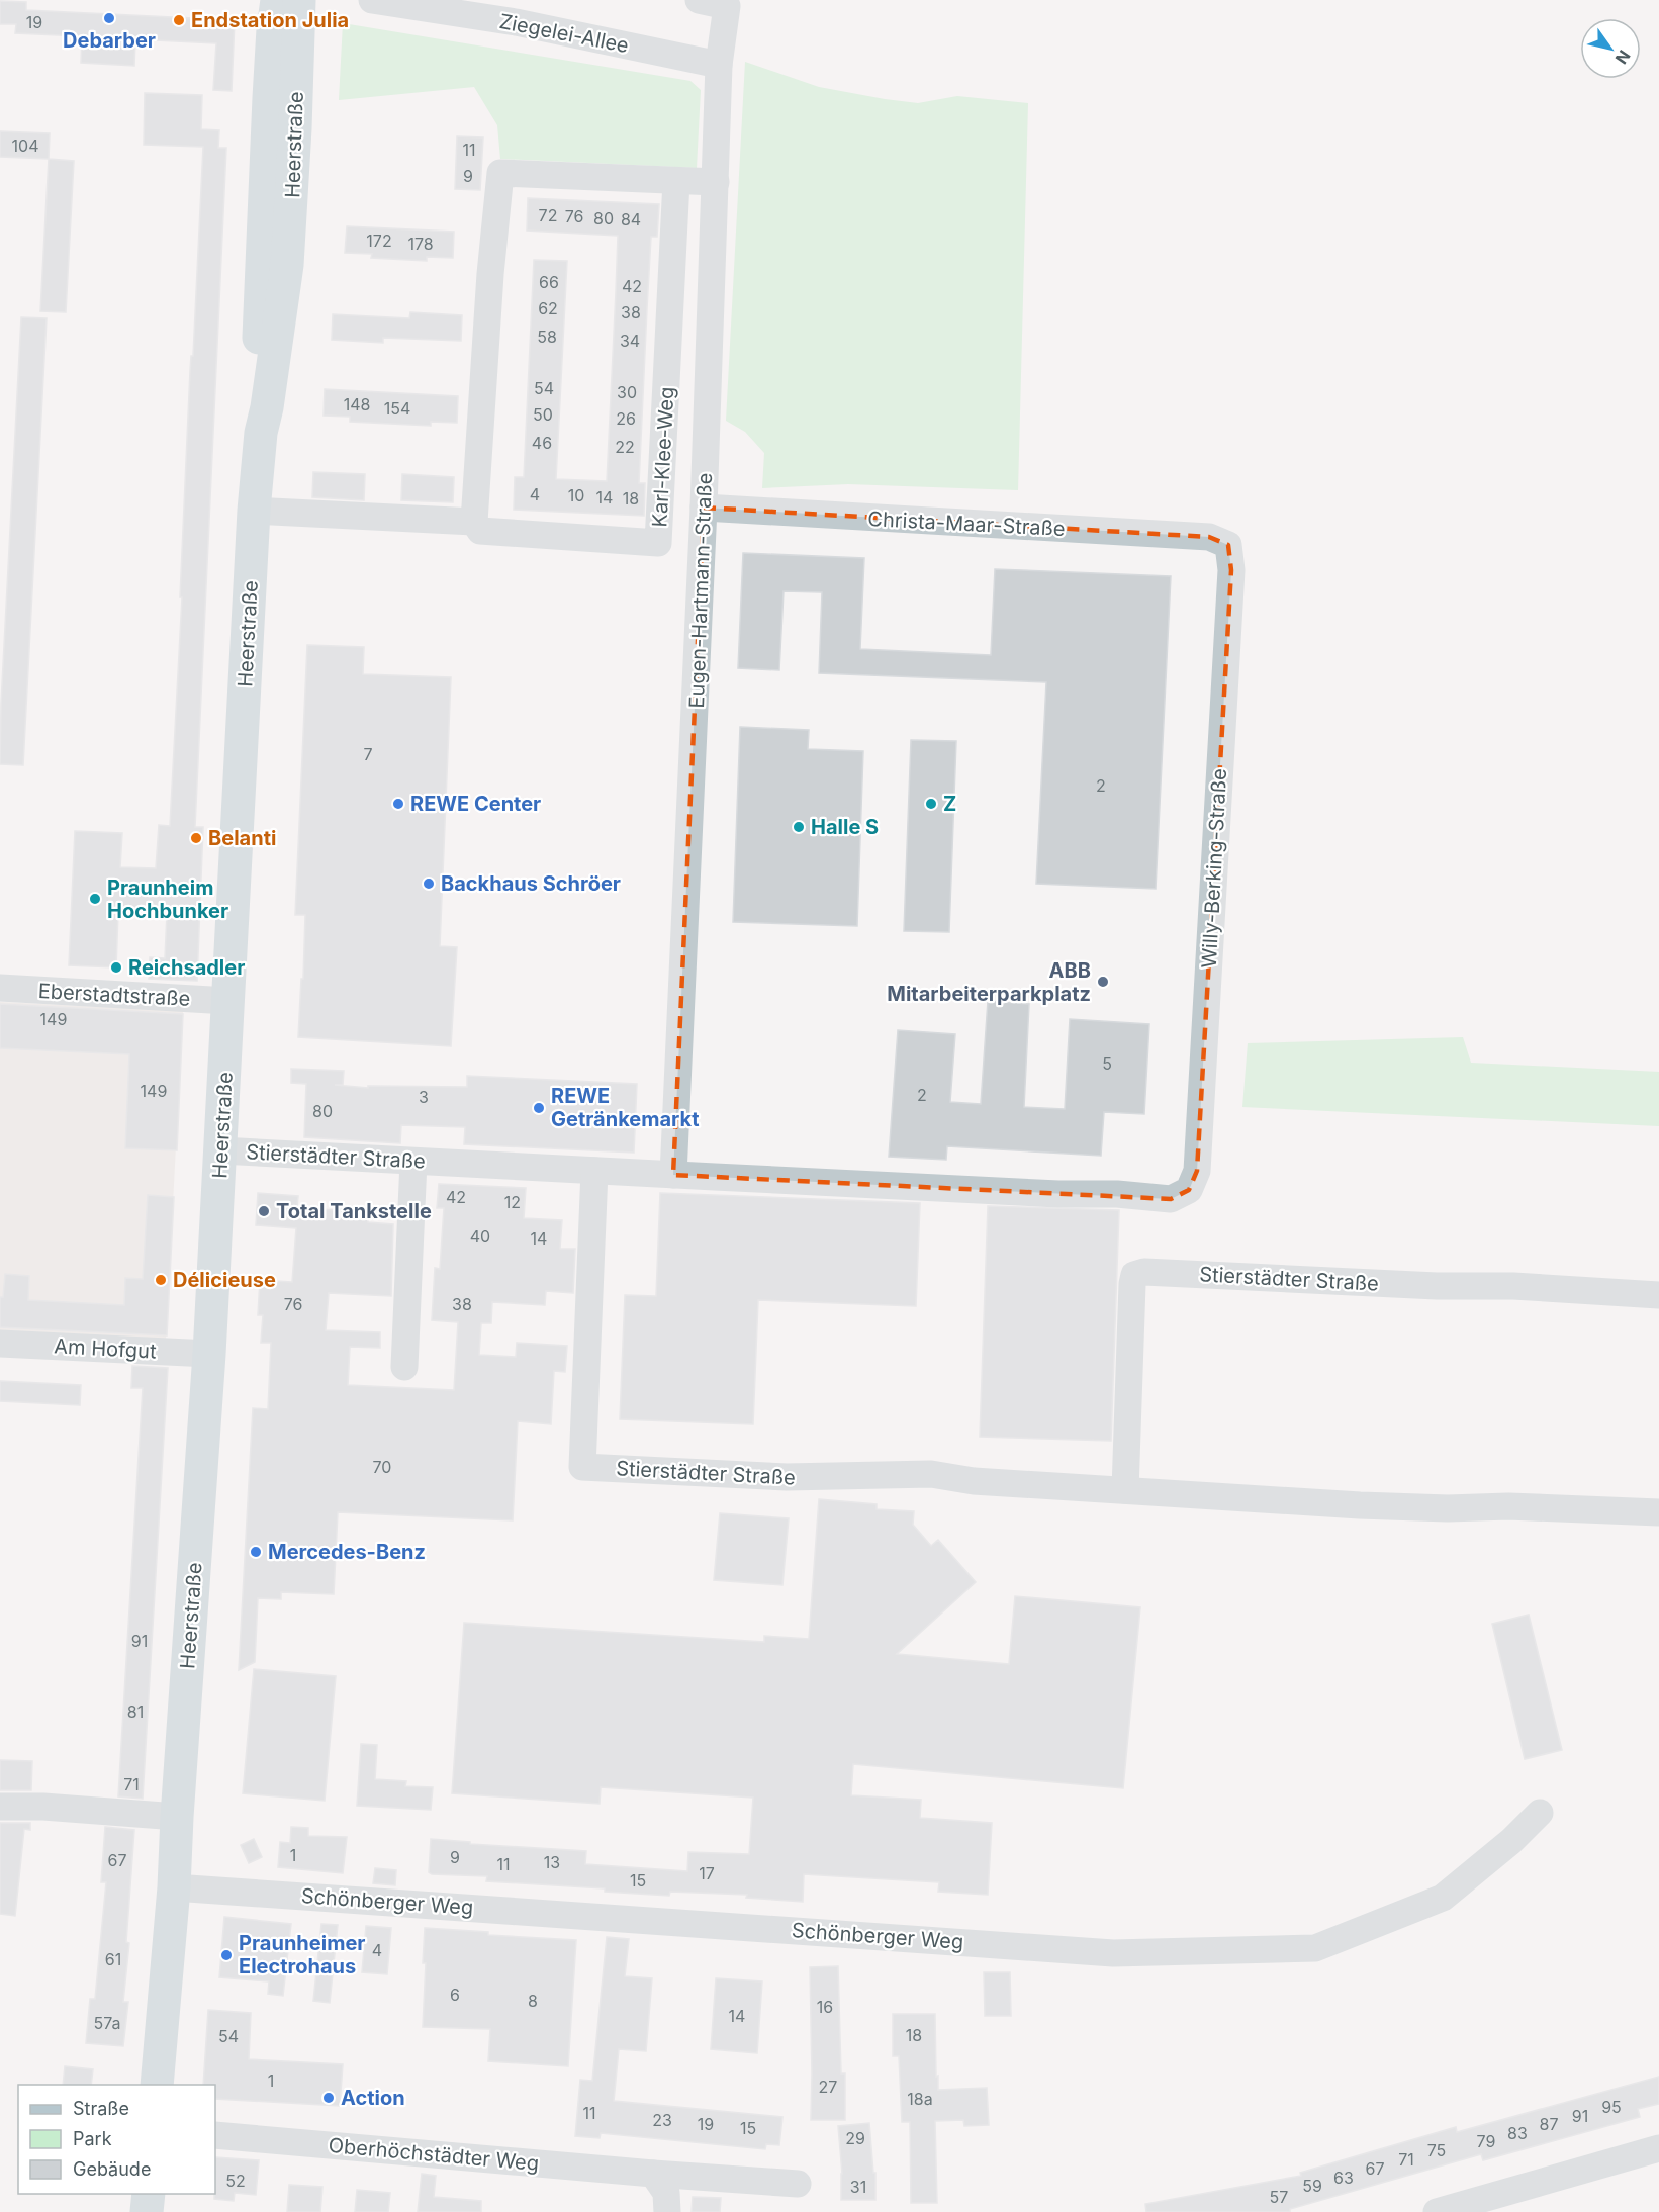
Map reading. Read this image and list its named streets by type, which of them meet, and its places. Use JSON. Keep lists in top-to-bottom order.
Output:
{
  "streets": {
    "main road": ["Heerstraße"],
    "street": [
      "Ziegelei-Allee",
      "Karl-Klee-Weg",
      "Christa-Maar-Straße",
      "Eugen-Hartmann-Straße",
      "Willy-Berking-Straße",
      "Eberstadtstraße",
      "Stierstädter Straße",
      "Am Hofgut",
      "Schönberger Weg",
      "Oberhöchstädter Weg"
    ]
  },
  "crossings": [
    ["Ziegelei-Allee", "Eugen-Hartmann-Straße"],
    ["Heerstraße", "Karl-Klee-Weg"],
    ["Heerstraße", "Eberstadtstraße"],
    ["Heerstraße", "Stierstädter Straße"],
    ["Heerstraße", "Am Hofgut"],
    ["Heerstraße", "Schönberger Weg"],
    ["Christa-Maar-Straße", "Eugen-Hartmann-Straße"],
    ["Christa-Maar-Straße", "Willy-Berking-Straße"],
    ["Eugen-Hartmann-Straße", "Stierstädter Straße"],
    ["Willy-Berking-Straße", "Stierstädter Straße"]
  ],
  "places": [
    "Debarber",
    "Endstation Julia",
    "REWE Center",
    "Z",
    "Halle S",
    "Belanti",
    "Backhaus Schröer",
    "Praunheim Hochbunker",
    "Reichsadler",
    "ABB Mitarbeiterparkplatz",
    "REWE Getränkemarkt",
    "Total Tankstelle",
    "Délicieuse",
    "Mercedes-Benz",
    "Praunheimer Electrohaus",
    "Action"
  ],
  "house_numbers": [
    "19",
    "104",
    "11",
    "9",
    "72",
    "76",
    "80",
    "84",
    "172",
    "178",
    "66",
    "42",
    "62",
    "38",
    "58",
    "34",
    "54",
    "30",
    "148",
    "154",
    "50",
    "26",
    "46",
    "22",
    "4",
    "10",
    "14",
    "18",
    "7",
    "2",
    "149",
    "5",
    "149",
    "2",
    "3",
    "80",
    "42",
    "12",
    "40",
    "14",
    "76",
    "38",
    "70",
    "91",
    "81",
    "71",
    "1",
    "9",
    "67",
    "13",
    "11",
    "17",
    "15",
    "4",
    "61",
    "6",
    "8",
    "16",
    "14",
    "57a",
    "18",
    "54",
    "1",
    "27",
    "18a",
    "95",
    "11",
    "91",
    "23",
    "19",
    "87",
    "15",
    "83",
    "29",
    "79",
    "75",
    "71",
    "67",
    "63",
    "52",
    "59",
    "31",
    "57"
  ],
  "legend": ["Straße", "Park", "Gebäude"],
  "north": "bottom right"
}
